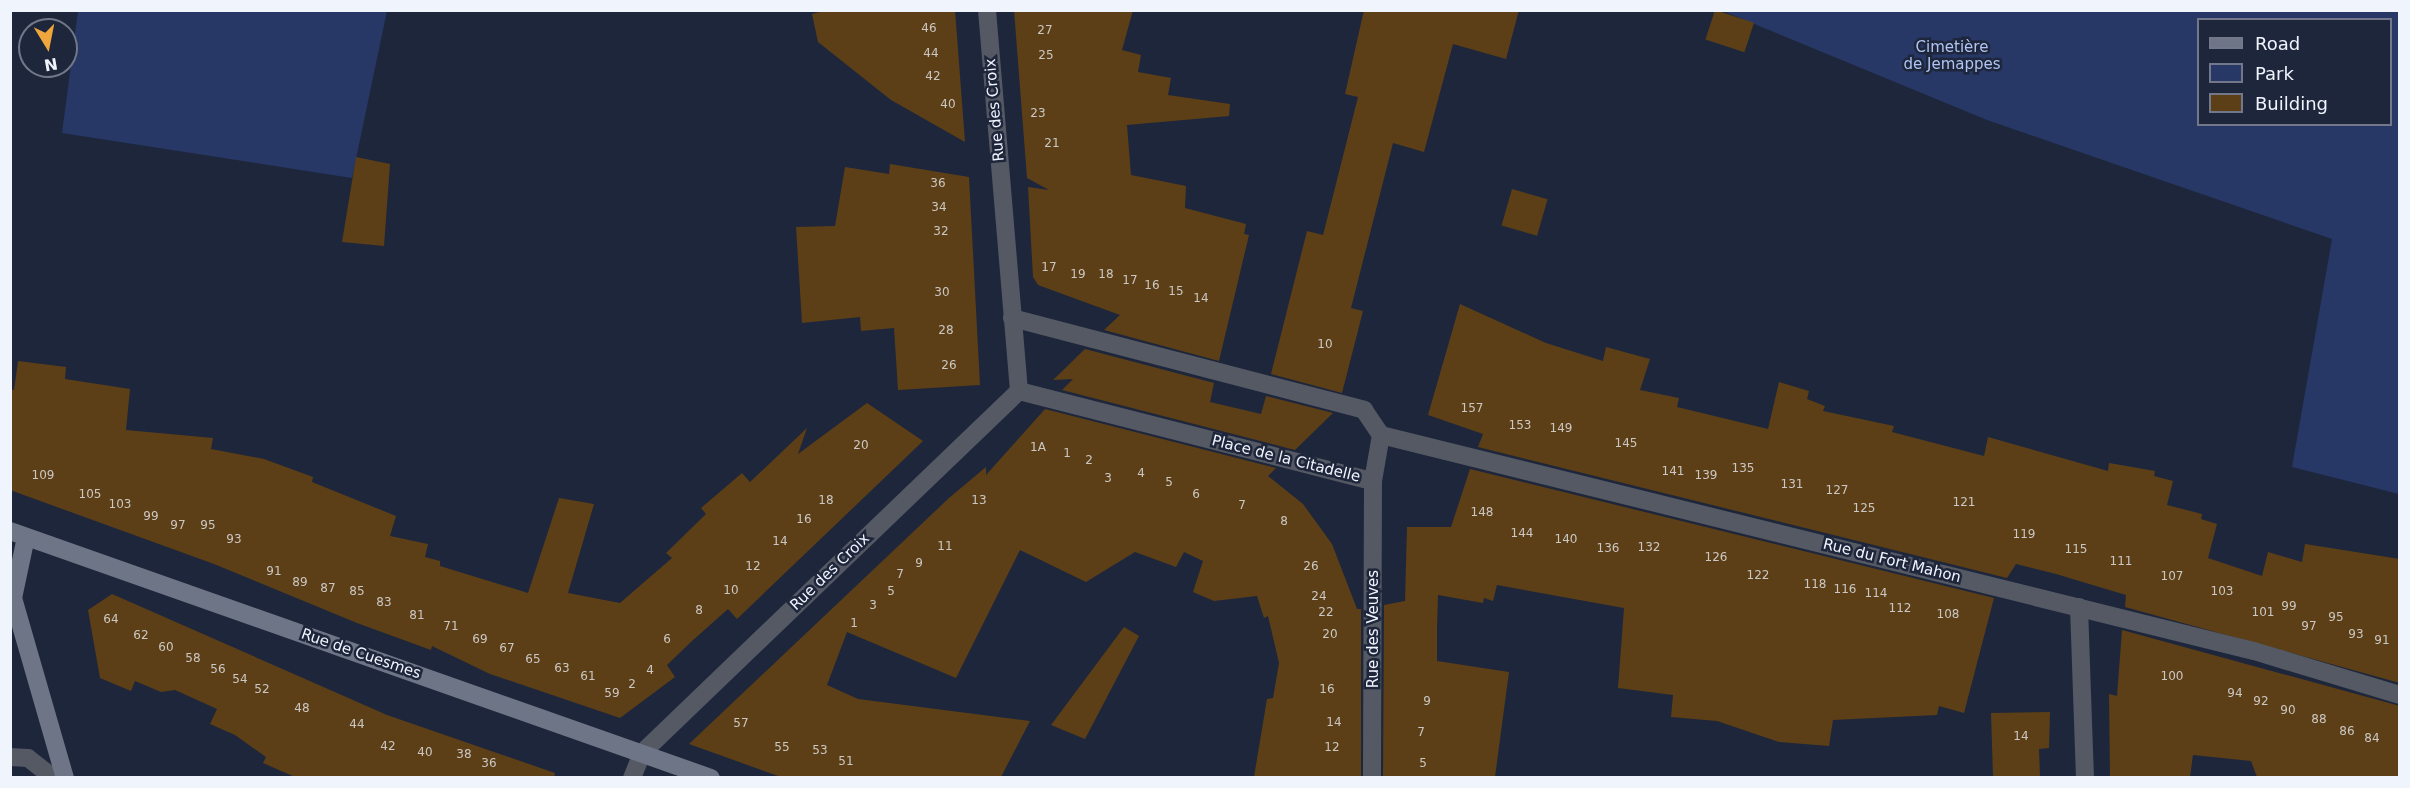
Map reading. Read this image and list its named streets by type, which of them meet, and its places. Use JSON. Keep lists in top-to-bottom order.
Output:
{
  "streets": {
    "street": [
      "Rue des Croix",
      "Place de la Citadelle",
      "Rue du Fort Mahon",
      "Rue des Veuves",
      "Rue de Cuesmes"
    ]
  },
  "crossings": [
    ["Rue des Croix", "Place de la Citadelle"],
    ["Rue des Croix", "Rue de Cuesmes"],
    ["Place de la Citadelle", "Rue du Fort Mahon"],
    ["Place de la Citadelle", "Rue des Veuves"]
  ],
  "parks": ["Cimetière de Jemappes"],
  "house_numbers": [
    "46",
    "27",
    "44",
    "25",
    "42",
    "40",
    "23",
    "21",
    "36",
    "34",
    "32",
    "17",
    "19",
    "18",
    "17",
    "16",
    "15",
    "30",
    "14",
    "28",
    "10",
    "26",
    "157",
    "153",
    "149",
    "145",
    "20",
    "1A",
    "1",
    "2",
    "135",
    "141",
    "4",
    "109",
    "139",
    "3",
    "5",
    "131",
    "127",
    "105",
    "6",
    "18",
    "13",
    "121",
    "103",
    "7",
    "125",
    "148",
    "99",
    "16",
    "8",
    "97",
    "95",
    "144",
    "119",
    "93",
    "140",
    "14",
    "11",
    "132",
    "136",
    "115",
    "126",
    "111",
    "9",
    "12",
    "26",
    "91",
    "7",
    "122",
    "107",
    "89",
    "118",
    "87",
    "116",
    "10",
    "85",
    "5",
    "103",
    "114",
    "24",
    "83",
    "3",
    "99",
    "112",
    "8",
    "22",
    "101",
    "108",
    "81",
    "95",
    "64",
    "1",
    "71",
    "97",
    "20",
    "93",
    "62",
    "69",
    "6",
    "91",
    "60",
    "67",
    "58",
    "65",
    "63",
    "56",
    "4",
    "61",
    "100",
    "54",
    "2",
    "52",
    "16",
    "59",
    "94",
    "9",
    "92",
    "48",
    "90",
    "88",
    "14",
    "57",
    "44",
    "86",
    "7",
    "14",
    "84",
    "42",
    "55",
    "12",
    "53",
    "40",
    "38",
    "51",
    "36",
    "5"
  ],
  "legend": ["Road", "Park", "Building"],
  "north": "bottom"
}
